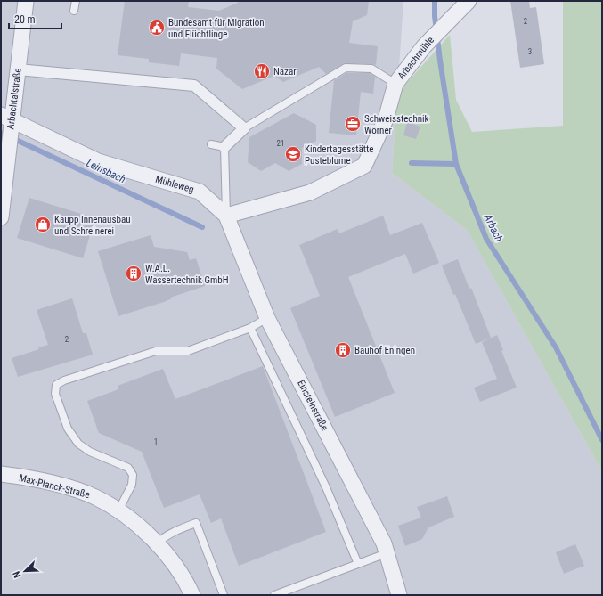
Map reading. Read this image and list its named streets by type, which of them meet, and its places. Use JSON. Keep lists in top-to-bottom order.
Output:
{
  "streets": {
    "street": [
      "Arbachmühle",
      "Arbachtalstraße",
      "Mühleweg",
      "Einsteinstraße",
      "Max-Planck-Straße"
    ]
  },
  "crossings": [
    ["Arbachmühle", "Mühleweg"],
    ["Arbachmühle", "Einsteinstraße"],
    ["Arbachtalstraße", "Mühleweg"],
    ["Mühleweg", "Einsteinstraße"]
  ],
  "water": ["Leinsbach", "Arbach"],
  "places": {
    "public building": ["Bundesamt für Migration und Flüchtlinge"],
    "restaurant": ["Nazar"],
    "office": ["Schweisstechnik Wörner"],
    "school or university": ["Kindertagesstätte Pusteblume"],
    "shop": ["Kaupp Innenausbau und Schreinerei"],
    "building": ["W.A.L. Wassertechnik GmbH", "Bauhof Eningen"]
  },
  "house_numbers": [
    "2",
    "3",
    "21",
    "2",
    "1"
  ],
  "scale_bar": "20 m",
  "north": "bottom left"
}
